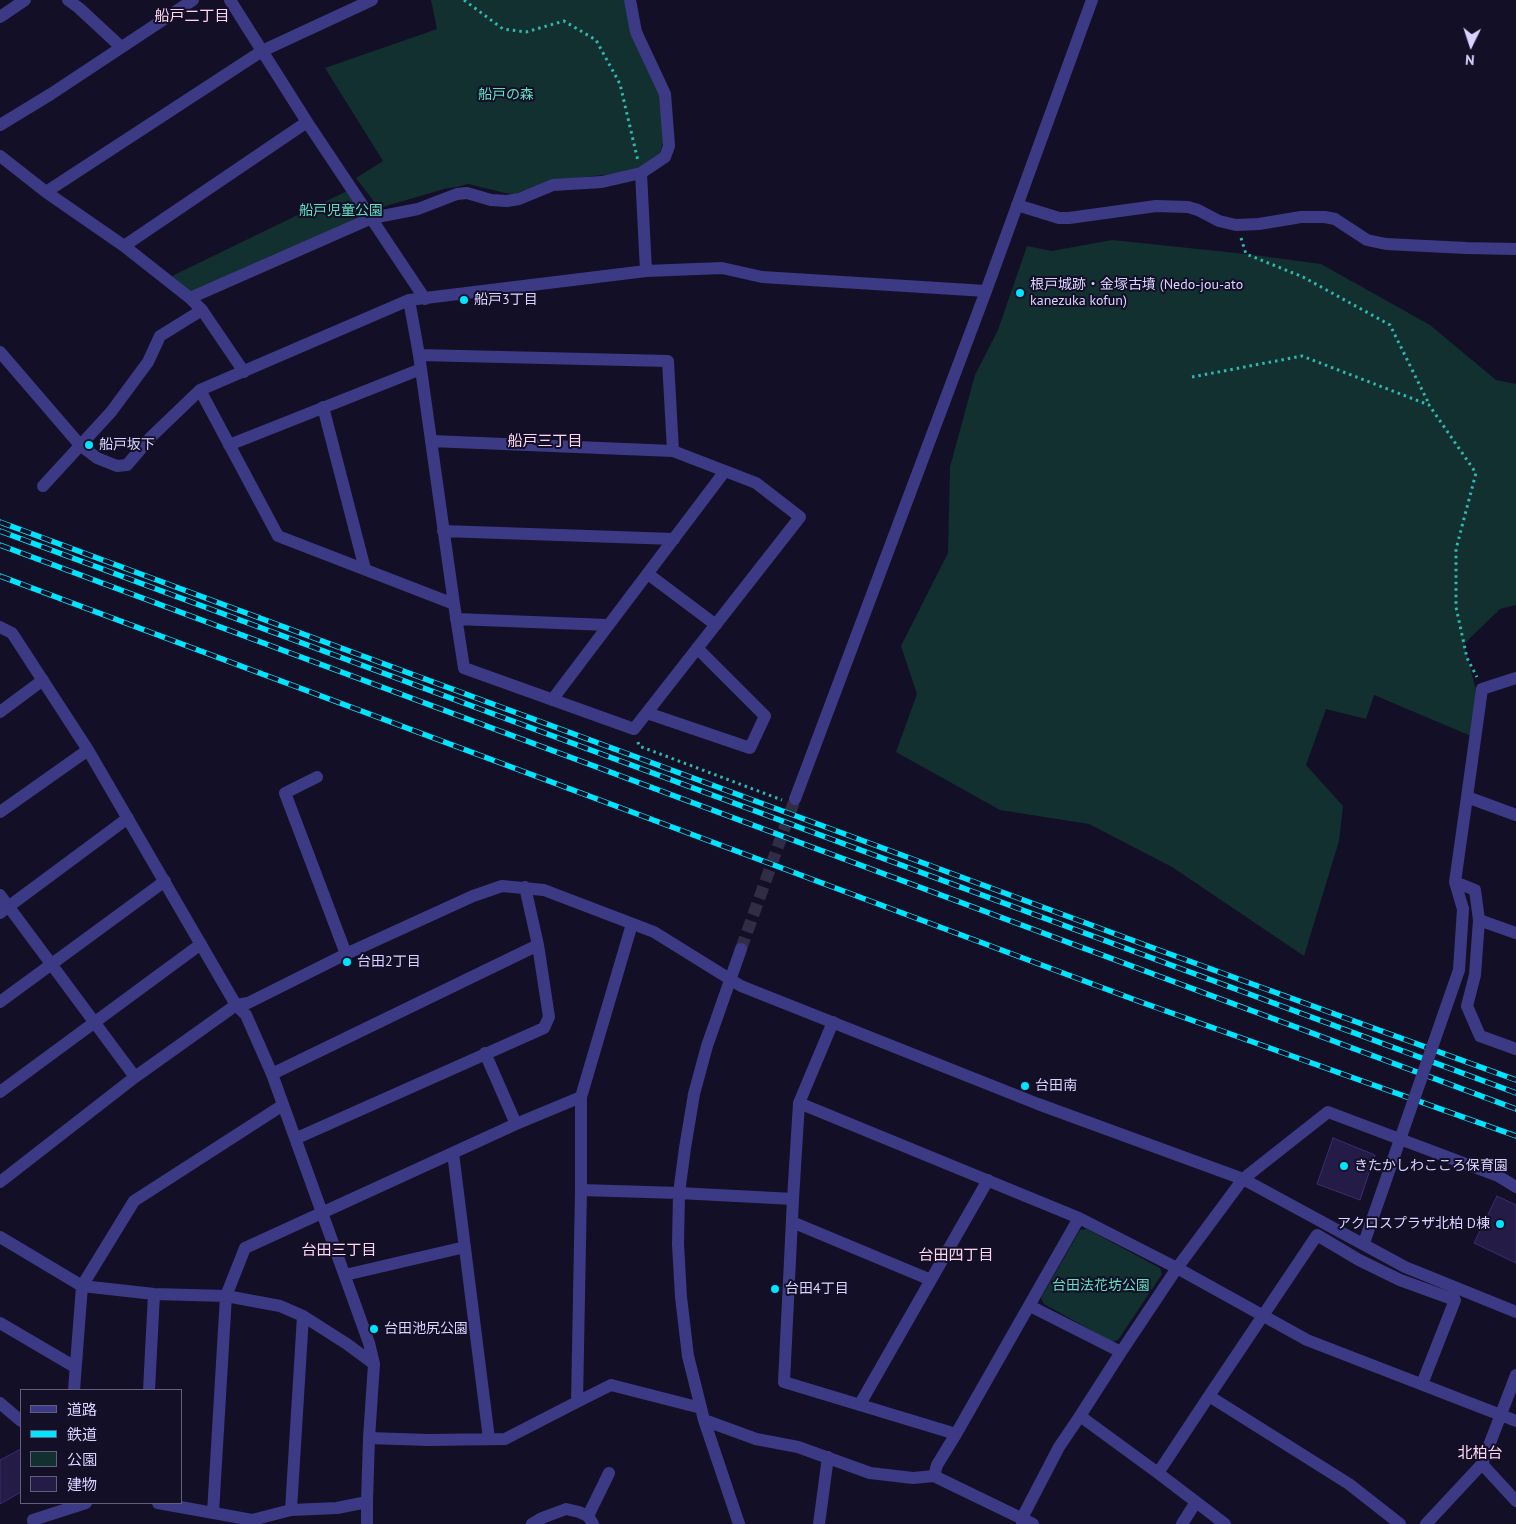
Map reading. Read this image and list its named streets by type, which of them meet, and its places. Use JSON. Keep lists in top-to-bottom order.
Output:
{
  "districts": [
    "船戸二丁目",
    "船戸三丁目",
    "台田三丁目",
    "台田四丁目",
    "北柏台"
  ],
  "parks": ["船戸の森", "船戸児童公園", "台田法花坊公園"],
  "places": [
    "根戸城跡・金塚古墳 (Nedo-jou-ato kanezuka kofun)",
    "船戸3丁目",
    "船戸坂下",
    "台田2丁目",
    "台田南",
    "きたかしわこころ保育園",
    "アクロスプラザ北柏 D棟",
    "台田4丁目",
    "台田池尻公園"
  ],
  "legend": [
    "道路",
    "鉄道",
    "公園",
    "建物"
  ],
  "north": "bottom"
}
